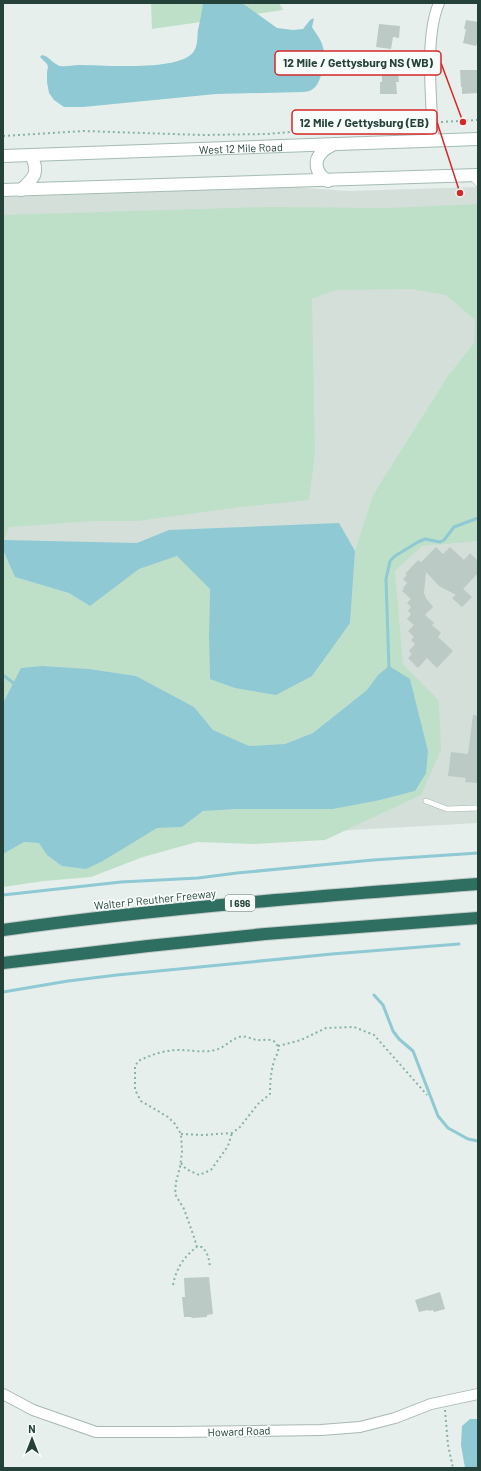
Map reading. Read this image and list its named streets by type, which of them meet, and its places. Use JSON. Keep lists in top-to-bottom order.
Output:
{
  "streets": {
    "highway": ["Walter P Reuther Freeway", "I 696"],
    "main road": ["West 12 Mile Road"],
    "street": ["Howard Road"]
  },
  "places": ["12 Mile / Gettysburg NS (WB)", "12 Mile / Gettysburg (EB)"],
  "north": "top"
}
